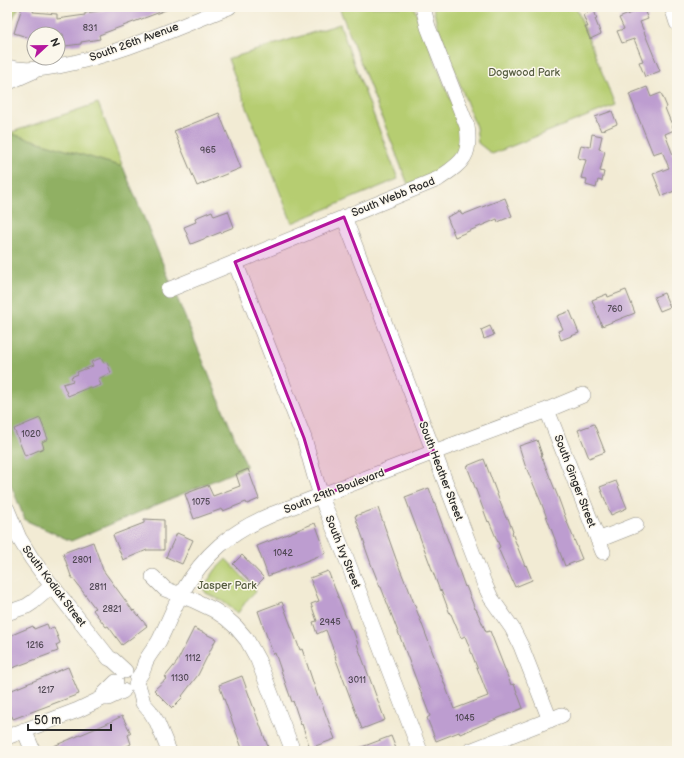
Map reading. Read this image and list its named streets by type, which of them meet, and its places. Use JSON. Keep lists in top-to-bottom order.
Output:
{
  "streets": {
    "street": [
      "South 26th Avenue",
      "South Webb Road",
      "South Heather Street",
      "South Ginger Street",
      "South 29th Boulevard",
      "South Ivy Street",
      "South Kodiak Street"
    ]
  },
  "crossings": [
    ["South Webb Road", "South Heather Street"],
    ["South Webb Road", "South Ivy Street"],
    ["South Heather Street", "South 29th Boulevard"],
    ["South Ginger Street", "South 29th Boulevard"],
    ["South 29th Boulevard", "South Ivy Street"],
    ["South 29th Boulevard", "South Kodiak Street"]
  ],
  "parks": ["Dogwood Park", "Jasper Park"],
  "house_numbers": [
    "831",
    "965",
    "760",
    "1020",
    "1075",
    "1042",
    "2801",
    "2811",
    "2821",
    "2945",
    "1216",
    "1112",
    "1130",
    "3011",
    "1217",
    "1045"
  ],
  "scale_bar": "50 m",
  "north": "right"
}
